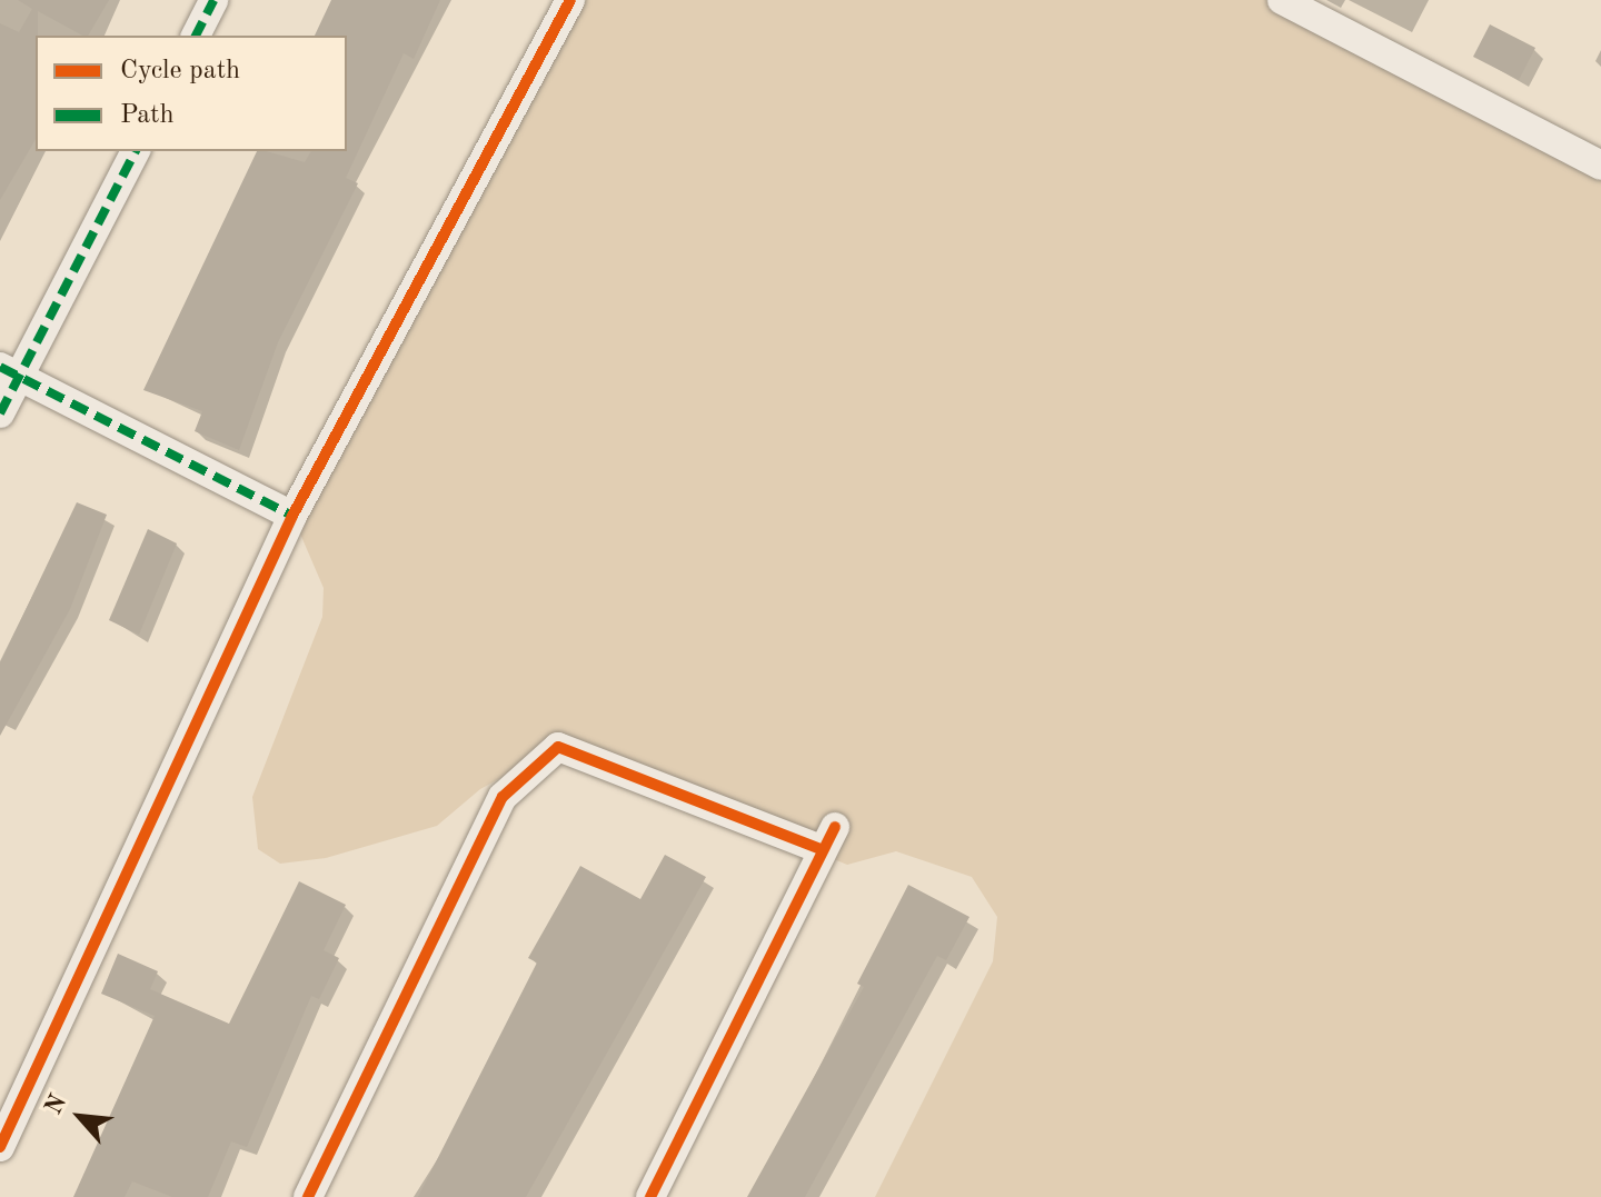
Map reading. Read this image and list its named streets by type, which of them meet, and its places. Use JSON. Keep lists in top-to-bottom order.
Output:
{
  "legend": ["Cycle path", "Path"],
  "north": "top left"
}
